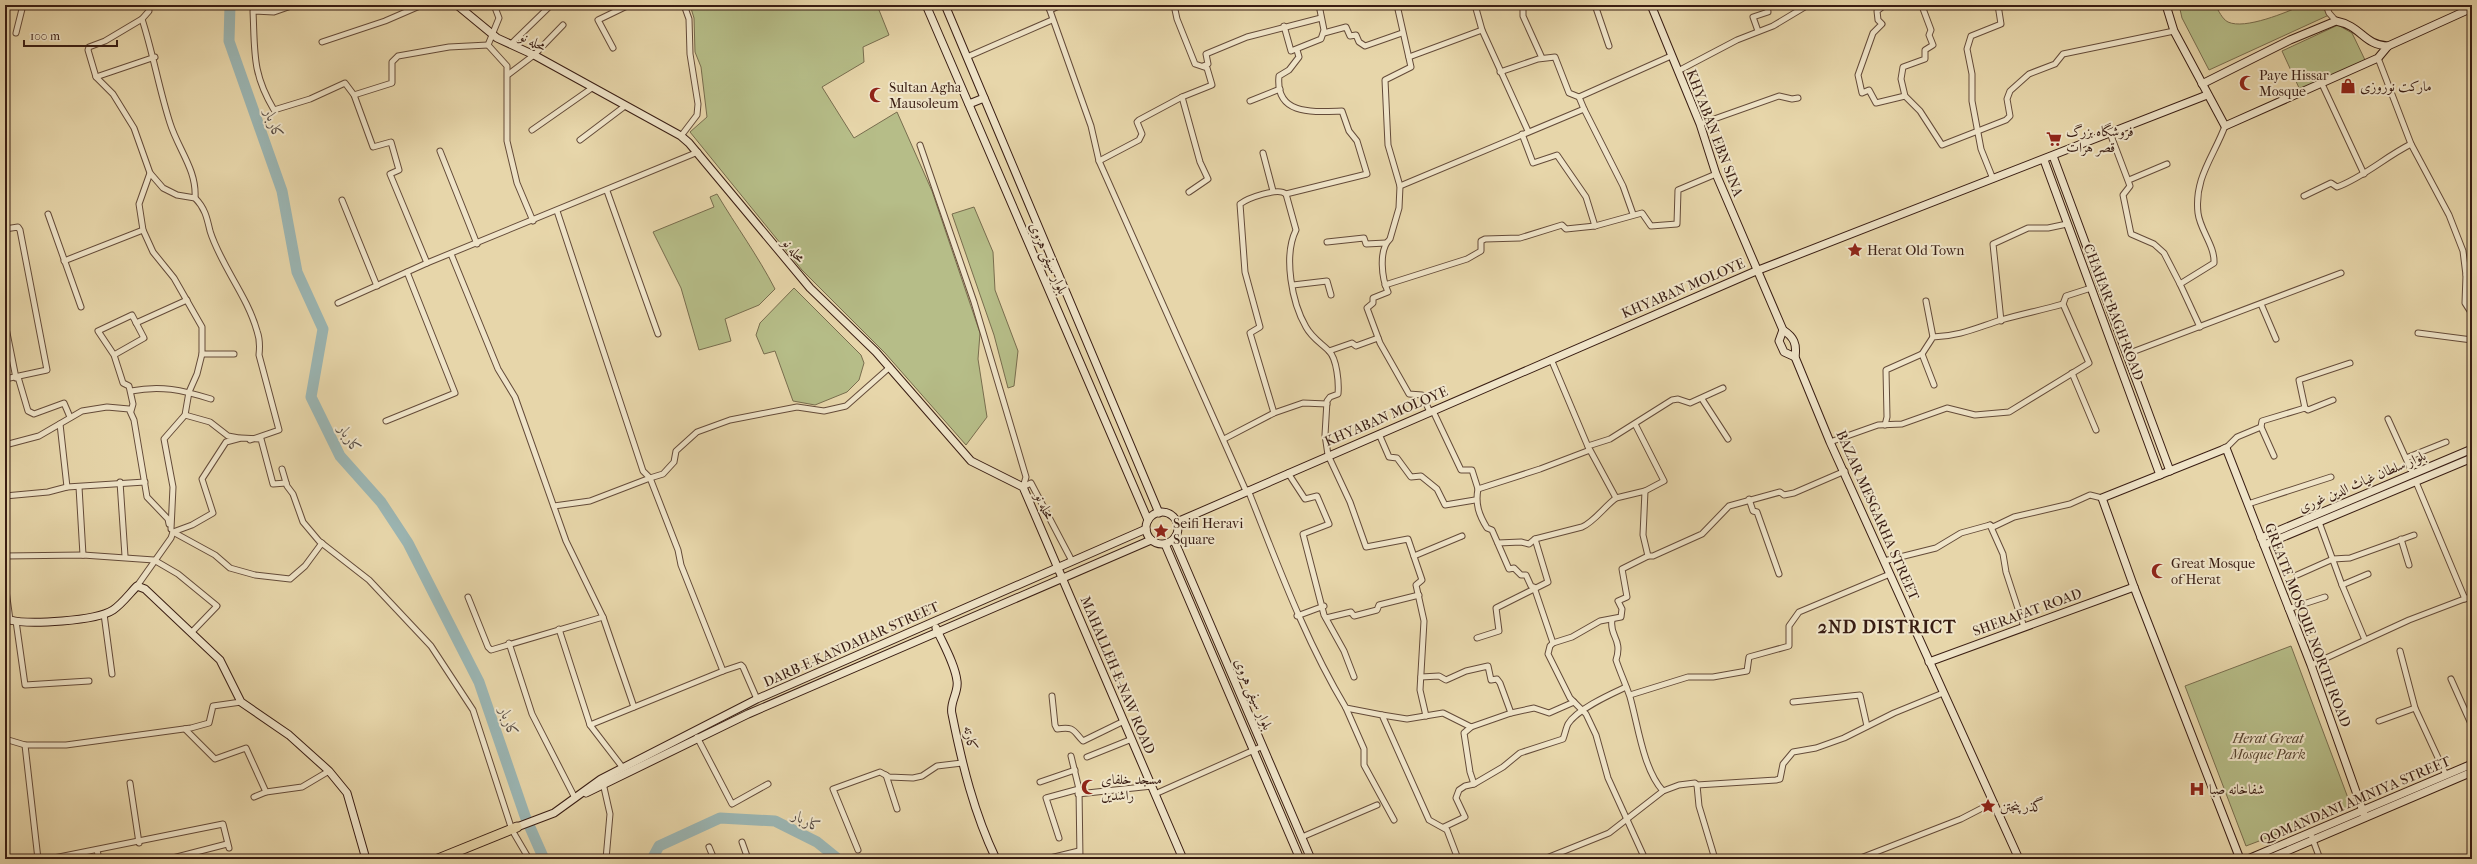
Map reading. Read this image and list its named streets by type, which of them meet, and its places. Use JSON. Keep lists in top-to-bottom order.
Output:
{
  "streets": {
    "street": [
      "محله نو",
      "KHYABAN EBN SINA",
      "بلوار سیفی هروی",
      "KHYABAN MOLOYE",
      "CHAHAR BAGH ROAD",
      "بلوار سلطان غیاث الدین غوری",
      "BAZAR MESGARHA STREET",
      "SHERAFAT ROAD",
      "GREATE MOSQUE NORTH ROAD",
      "DARB-E-KANDAHAR STREET",
      "MAHALLEH-E-NAW ROAD",
      "کارته",
      "QOMANDANI AMNIYA STREET"
    ]
  },
  "crossings": [
    ["محله نو", "DARB-E-KANDAHAR STREET"],
    ["محله نو", "MAHALLEH-E-NAW ROAD"],
    ["KHYABAN EBN SINA", "KHYABAN MOLOYE"],
    ["KHYABAN EBN SINA", "BAZAR MESGARHA STREET"],
    ["بلوار سیفی هروی", "KHYABAN MOLOYE"],
    ["بلوار سیفی هروی", "DARB-E-KANDAHAR STREET"],
    ["KHYABAN MOLOYE", "CHAHAR BAGH ROAD"],
    ["KHYABAN MOLOYE", "BAZAR MESGARHA STREET"],
    ["KHYABAN MOLOYE", "DARB-E-KANDAHAR STREET"],
    ["بلوار سلطان غیاث الدین غوری", "GREATE MOSQUE NORTH ROAD"],
    ["BAZAR MESGARHA STREET", "SHERAFAT ROAD"],
    ["GREATE MOSQUE NORTH ROAD", "QOMANDANI AMNIYA STREET"],
    ["DARB-E-KANDAHAR STREET", "MAHALLEH-E-NAW ROAD"],
    ["DARB-E-KANDAHAR STREET", "کارته"]
  ],
  "districts": ["2ND DISTRICT"],
  "water": ["کاربار"],
  "parks": ["Herat Great Mosque Park"],
  "places": {
    "mosque": [
      "Paye Hissar Mosque",
      "Sultan Agha Mausoleum",
      "Great Mosque of Herat",
      "مسجد خلفای راشدین"
    ],
    "shop": ["مارکت نوروزی"],
    "supermarket": ["فروشگاه بزرگ قصر هرات"],
    "place": ["Herat Old Town", "Seifi Heravi Square", "گذر پنجتن"],
    "hospital": ["شفاخانه صبا"]
  },
  "scale_bar": "100 m"
}
